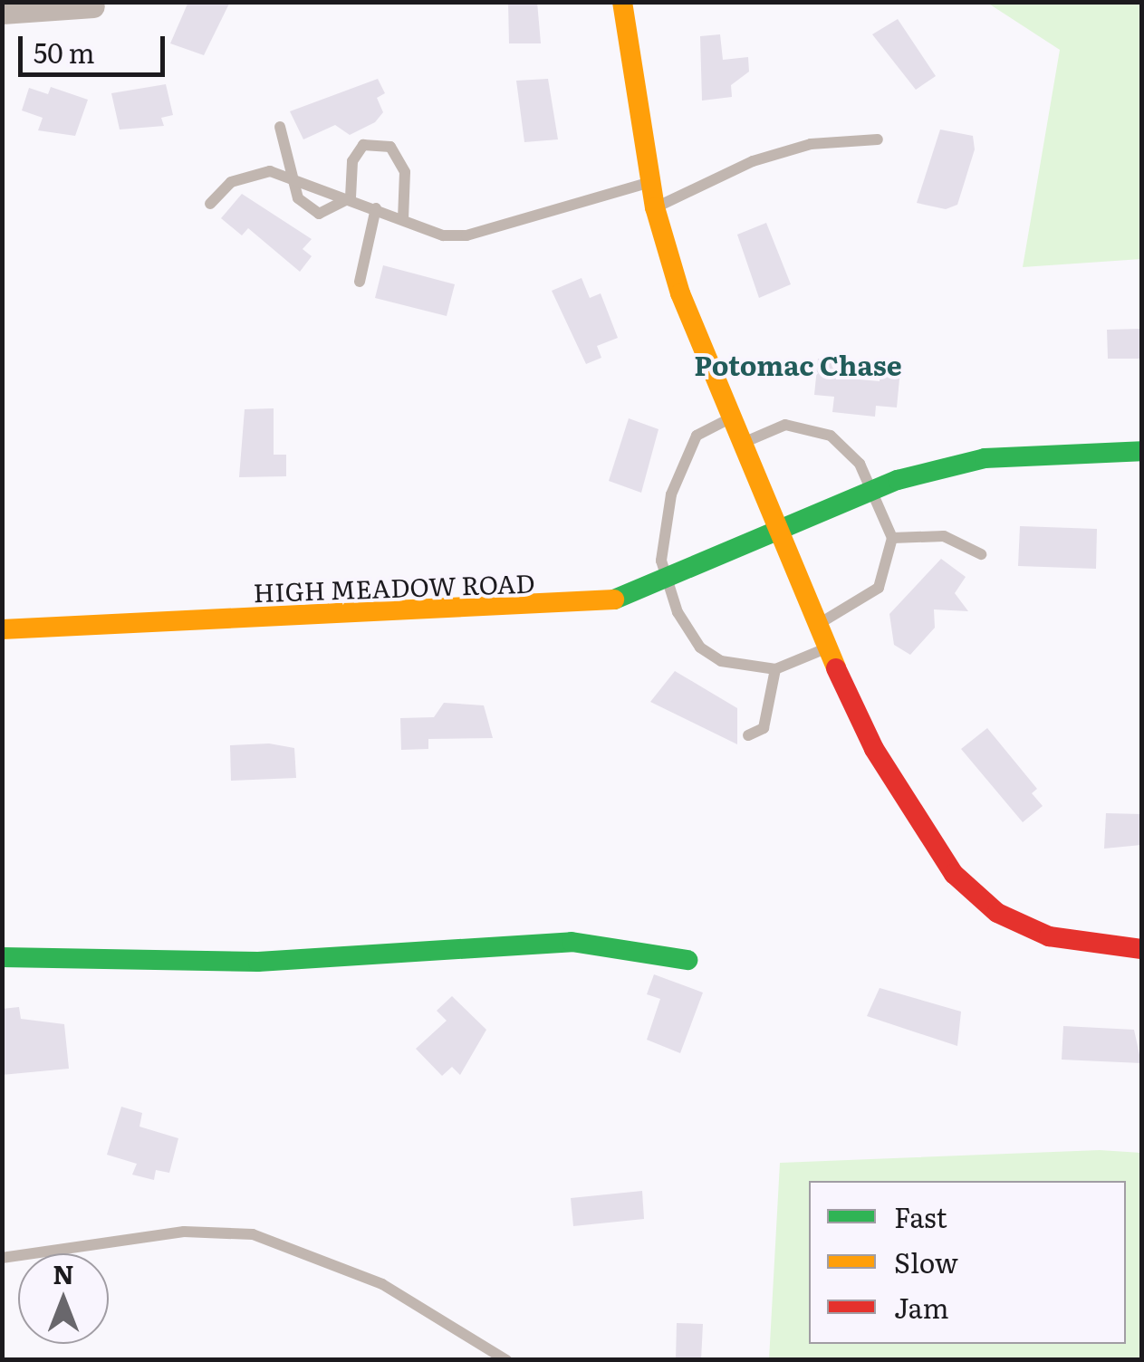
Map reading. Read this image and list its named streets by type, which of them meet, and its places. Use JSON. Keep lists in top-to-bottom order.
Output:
{
  "streets": {
    "street": ["HIGH MEADOW ROAD"]
  },
  "districts": ["Potomac Chase"],
  "legend": ["Fast", "Slow", "Jam"],
  "scale_bar": "50 m",
  "north": "top"
}
